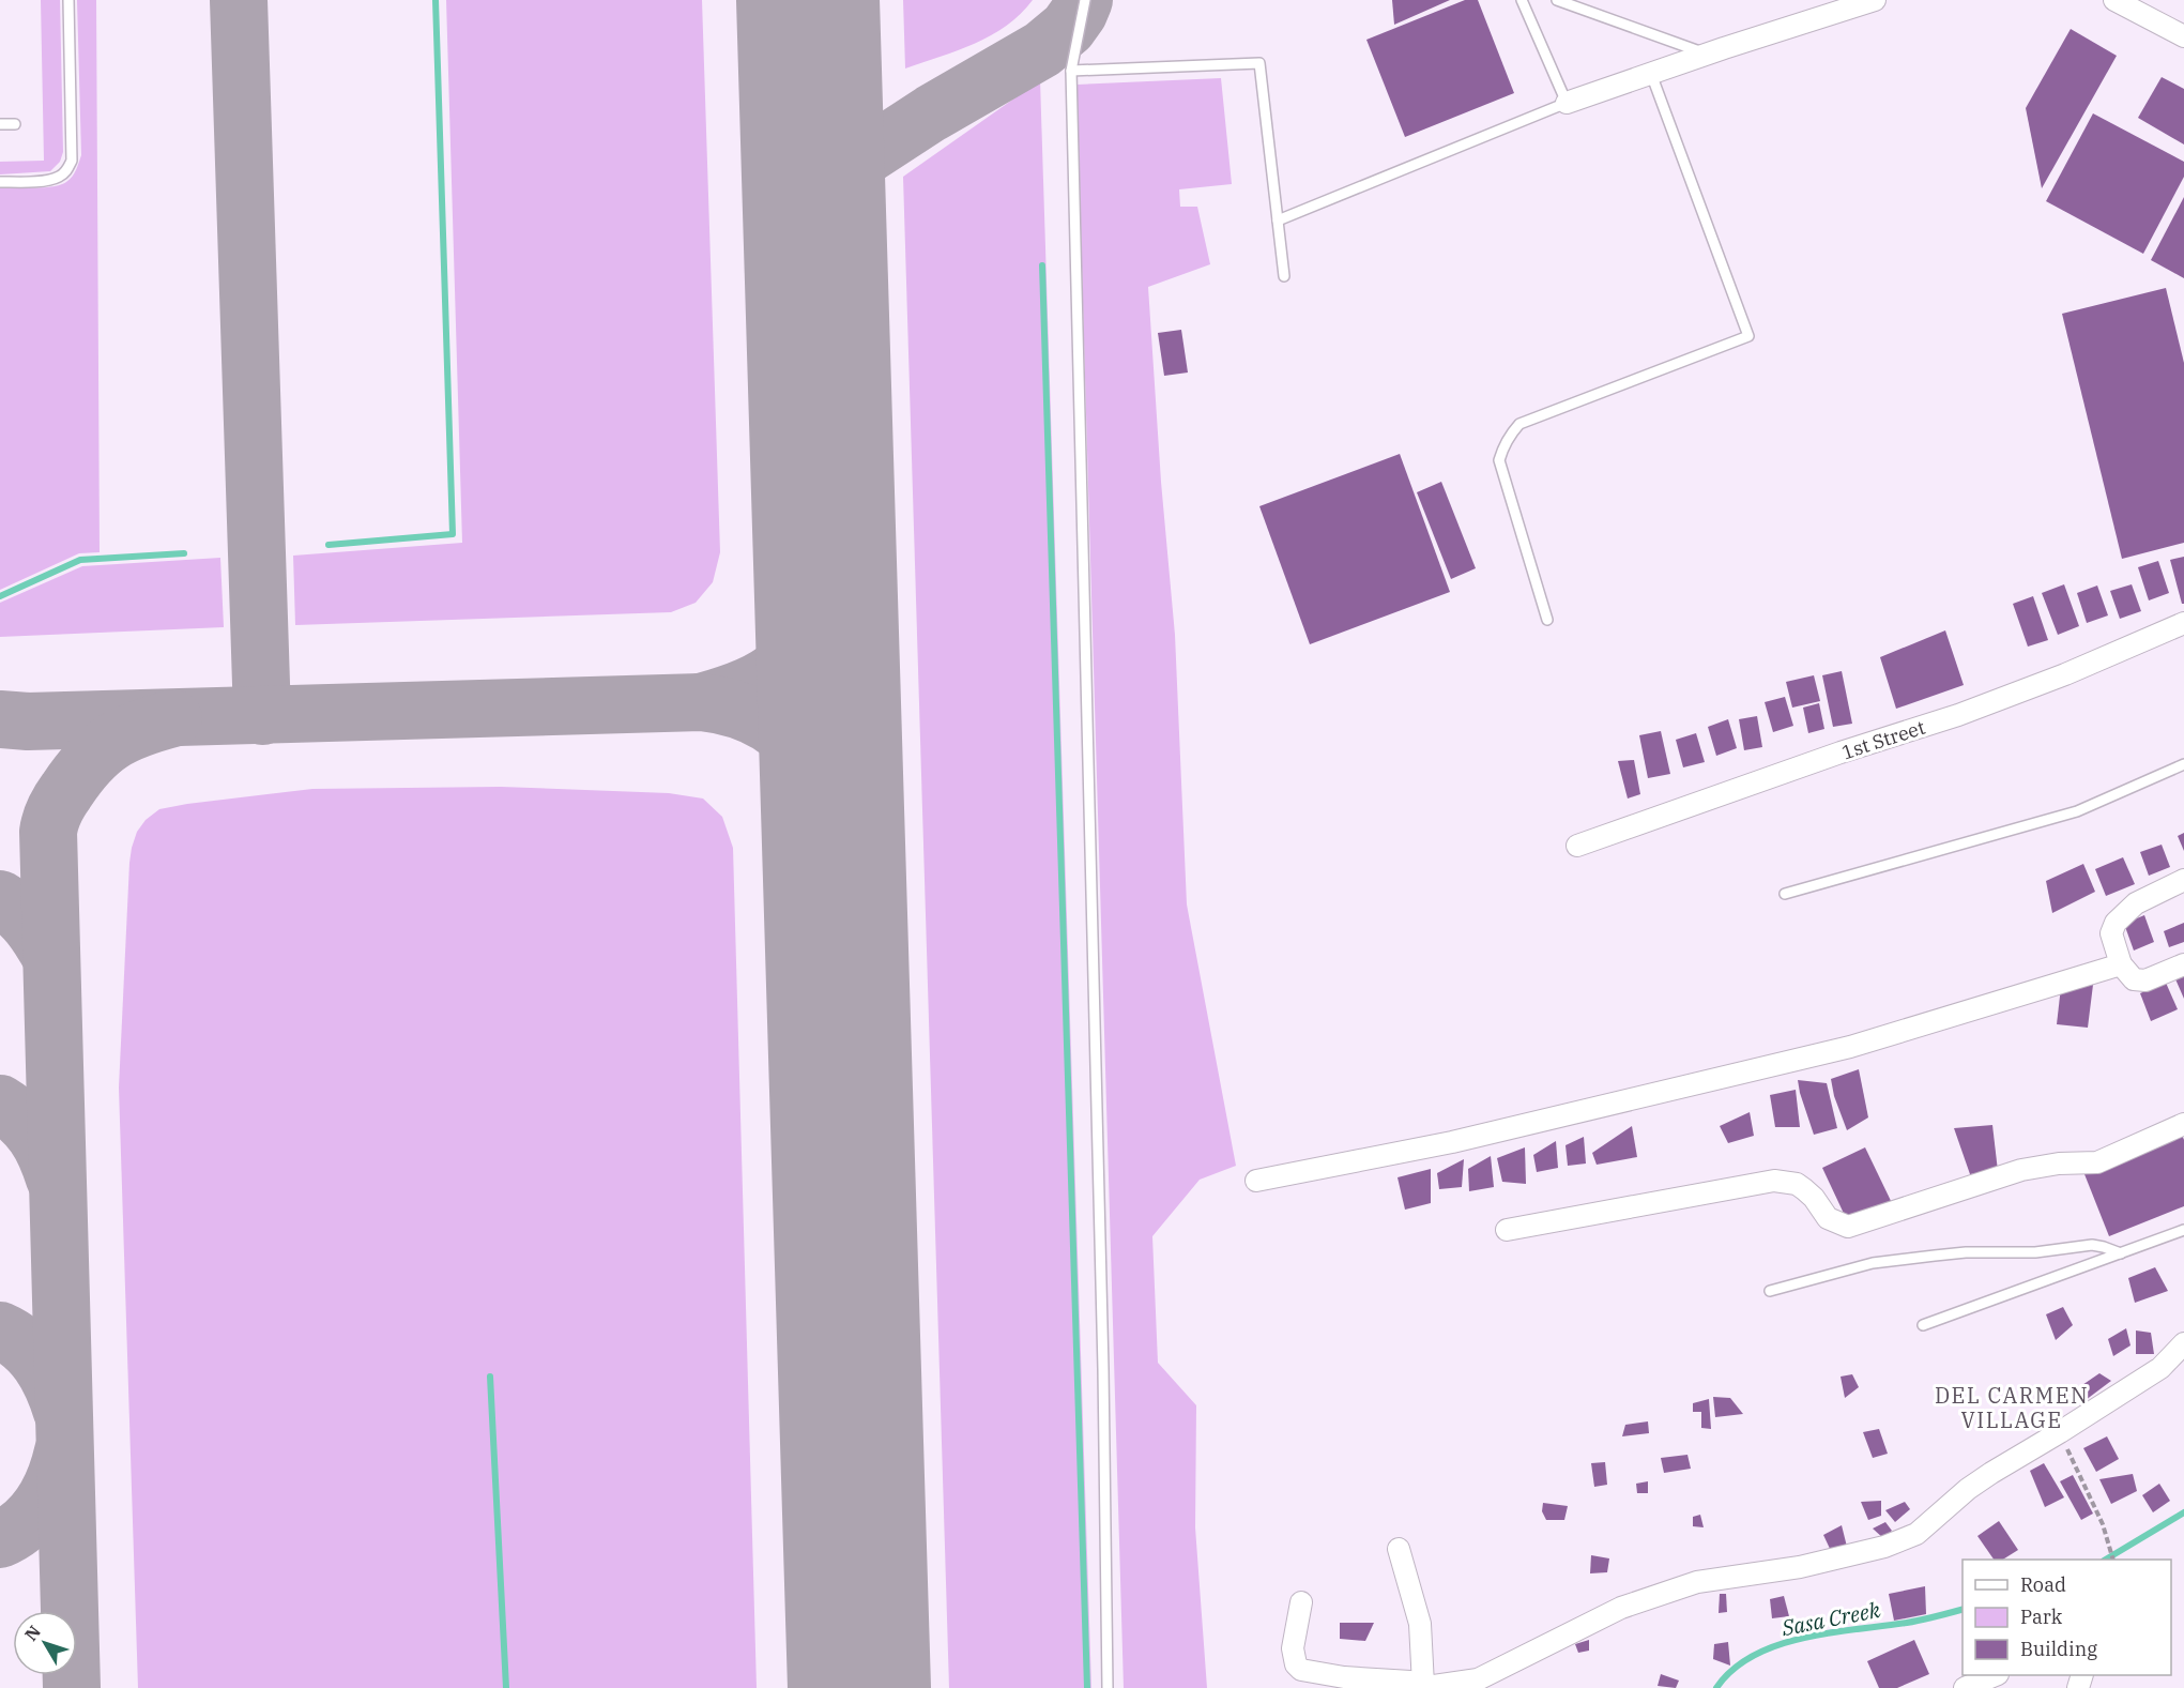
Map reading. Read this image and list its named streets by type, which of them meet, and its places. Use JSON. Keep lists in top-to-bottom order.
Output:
{
  "streets": {
    "street": ["1st Street"]
  },
  "districts": ["DEL CARMEN VILLAGE"],
  "water": ["Sasa Creek"],
  "legend": ["Road", "Park", "Building"],
  "north": "top left"
}
